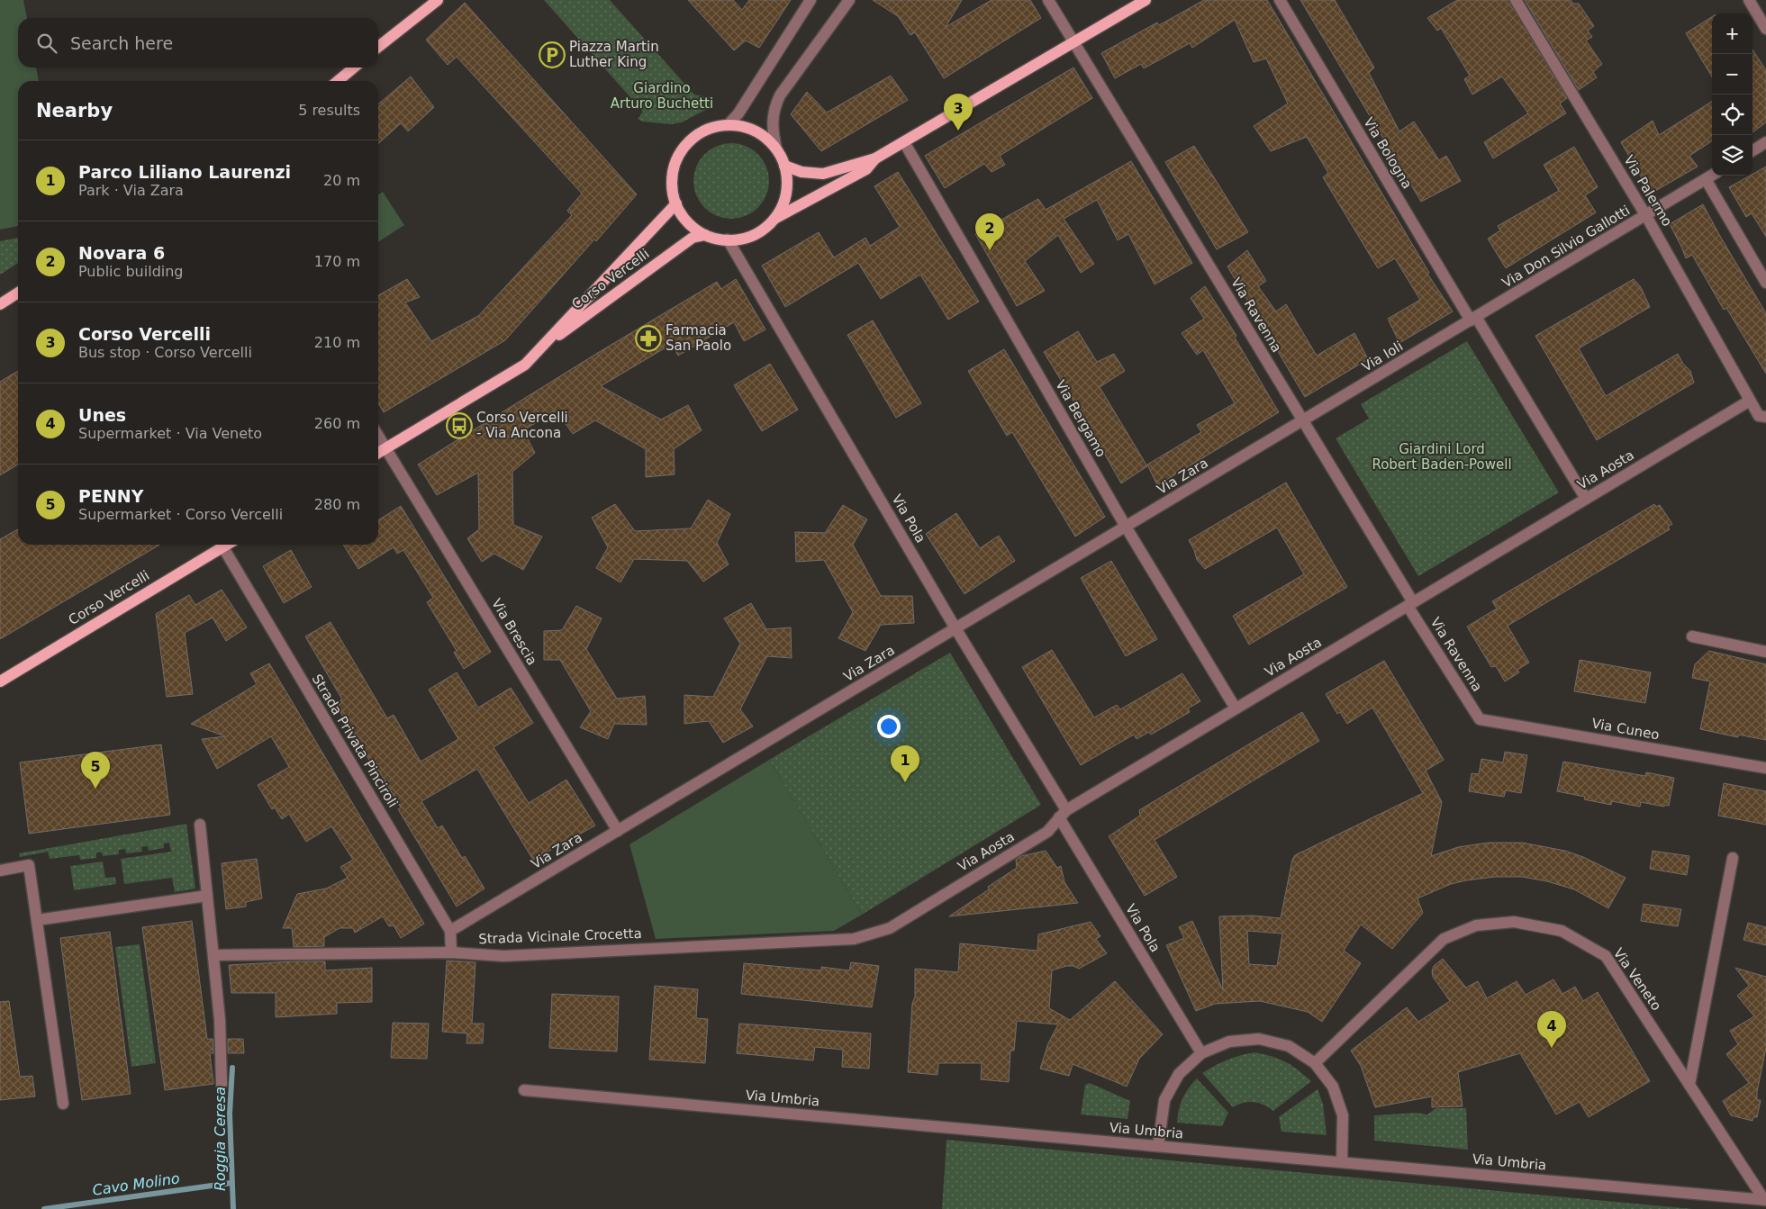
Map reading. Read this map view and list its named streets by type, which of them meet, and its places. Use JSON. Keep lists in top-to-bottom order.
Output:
{
  "streets": {
    "main road": ["Corso Vercelli"],
    "street": [
      "Via Bologna",
      "Via Palermo",
      "Via Don Silvio Gallotti",
      "Via Ravenna",
      "Via Ioli",
      "Via Bergamo",
      "Via Aosta",
      "Via Zara",
      "Via Pola",
      "Via Brescia",
      "Via Cuneo",
      "Strada Privata Pinciroli",
      "Strada Vicinale Crocetta",
      "Via Veneto",
      "Via Umbria"
    ]
  },
  "crossings": [
    ["Via Bologna", "Via Don Silvio Gallotti"],
    ["Via Bologna", "Via Ioli"],
    ["Via Bologna", "Via Aosta"],
    ["Via Palermo", "Via Don Silvio Gallotti"],
    ["Via Palermo", "Via Aosta"],
    ["Via Don Silvio Gallotti", "Via Ioli"],
    ["Corso Vercelli", "Via Pola"],
    ["Corso Vercelli", "Via Brescia"],
    ["Via Ravenna", "Via Ioli"],
    ["Via Ravenna", "Via Aosta"],
    ["Via Ravenna", "Via Zara"],
    ["Via Ravenna", "Via Cuneo"],
    ["Via Ioli", "Via Zara"],
    ["Via Bergamo", "Via Aosta"],
    ["Via Bergamo", "Via Zara"],
    ["Via Aosta", "Via Pola"],
    ["Via Aosta", "Strada Vicinale Crocetta"],
    ["Via Zara", "Via Pola"],
    ["Via Zara", "Via Brescia"],
    ["Via Zara", "Strada Privata Pinciroli"],
    ["Strada Privata Pinciroli", "Strada Vicinale Crocetta"],
    ["Via Veneto", "Via Umbria"]
  ],
  "water": ["Roggia Ceresa", "Cavo Molino"],
  "parks": ["Giardino Arturo Buchetti", "Giardini Lord Robert Baden-Powell"],
  "places": {
    "parking": ["Piazza Martin Luther King"],
    "pharmacy": ["Farmacia San Paolo"],
    "bus stop": ["Corso Vercelli - Via Ancona"]
  },
  "page": {
    "map_buttons": ["+", "−"],
    "search": "Search here",
    "heading": ["Nearby", "5 results"],
    "pins": [
      "3",
      "2",
      "1",
      "5",
      "4"
    ],
    "list": [
      {
        "mark": "1",
        "name": "Parco Liliano Laurenzi",
        "note": "Park · Via Zara",
        "value": "20 m"
      },
      {
        "mark": "2",
        "name": "Novara 6",
        "note": "Public building",
        "value": "170 m"
      },
      {
        "mark": "3",
        "name": "Corso Vercelli",
        "note": "Bus stop · Corso Vercelli",
        "value": "210 m"
      },
      {
        "mark": "4",
        "name": "Unes",
        "note": "Supermarket · Via Veneto",
        "value": "260 m"
      },
      {
        "mark": "5",
        "name": "PENNY",
        "note": "Supermarket · Corso Vercelli",
        "value": "280 m"
      }
    ]
  }
}
